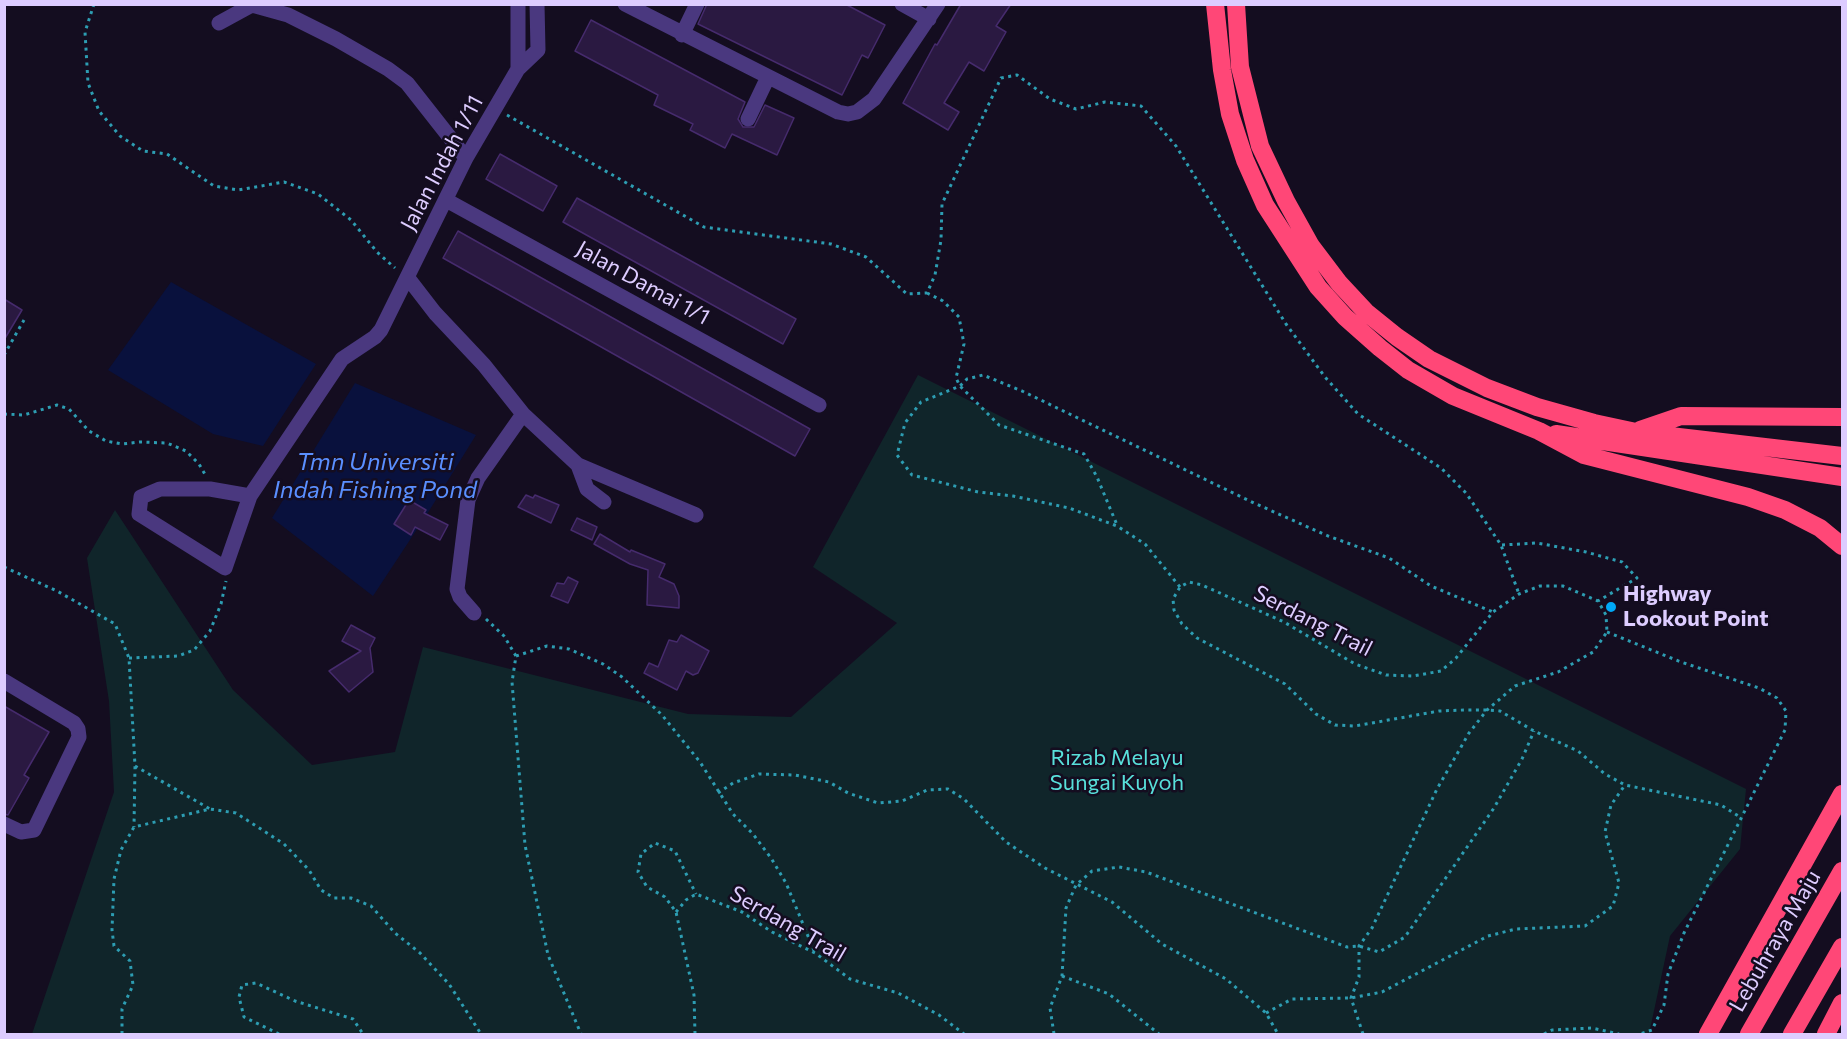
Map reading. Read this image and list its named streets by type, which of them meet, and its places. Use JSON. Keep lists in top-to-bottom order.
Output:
{
  "streets": {
    "highway": ["Lebuhraya Maju"],
    "street": ["Jalan Indah 1/11", "Jalan Damai 1/1"],
    "path": ["Serdang Trail"]
  },
  "crossings": [
    ["Jalan Indah 1/11", "Jalan Damai 1/1"]
  ],
  "water": ["Tmn Universiti Indah Fishing Pond"],
  "parks": ["Rizab Melayu Sungai Kuyoh"],
  "places": ["Highway Lookout Point"]
}
